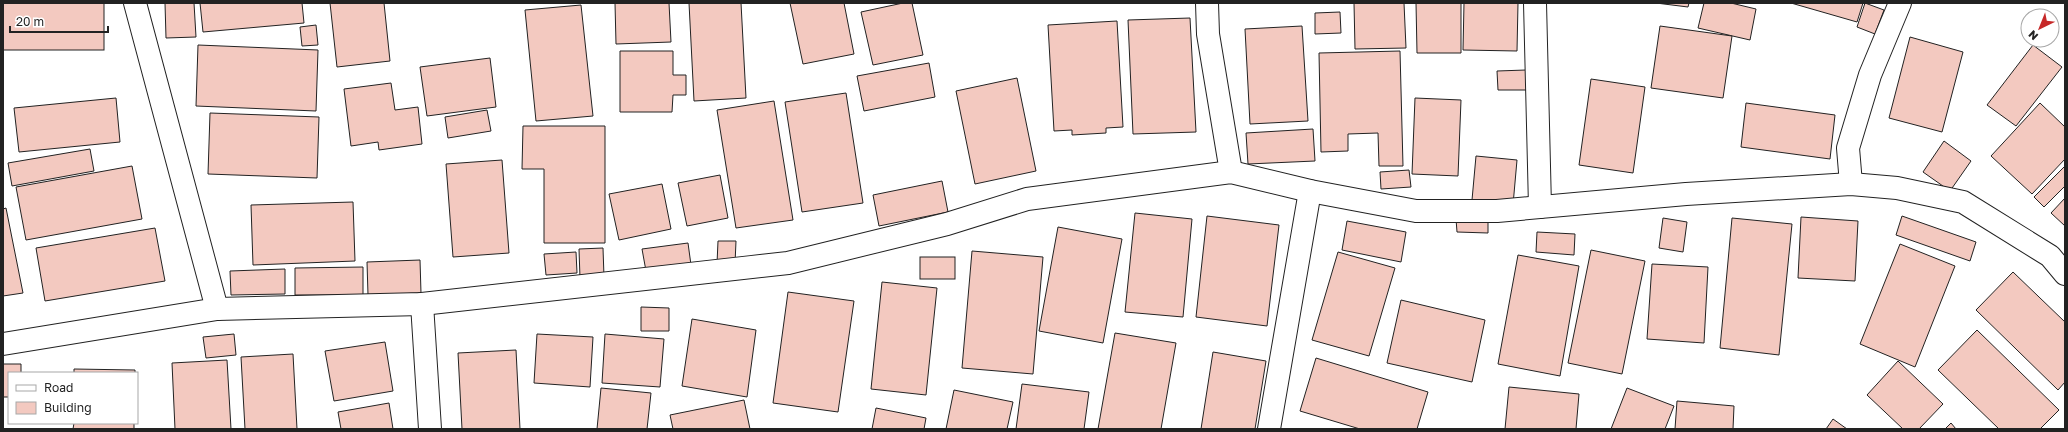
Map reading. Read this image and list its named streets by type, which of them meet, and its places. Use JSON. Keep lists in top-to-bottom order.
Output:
{
  "legend": ["Road", "Building"],
  "scale_bar": "20 m",
  "north": "bottom left"
}
